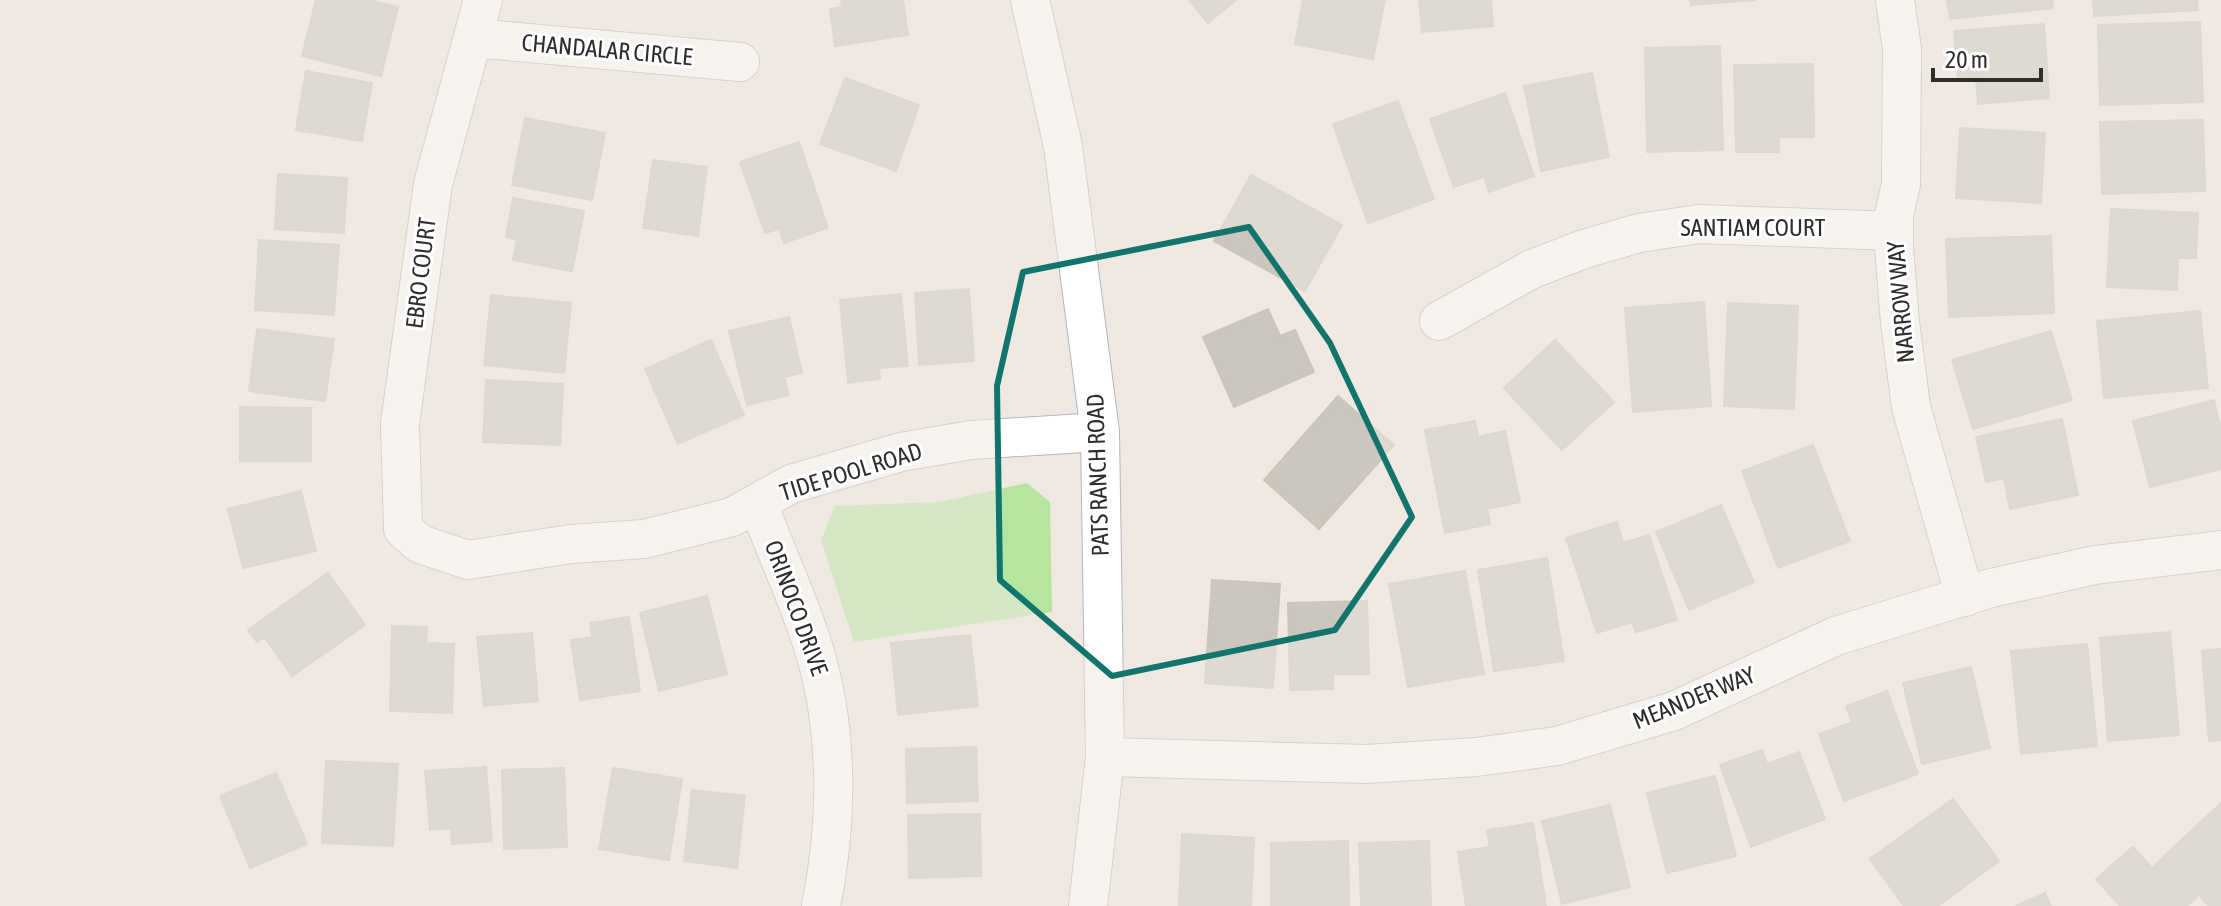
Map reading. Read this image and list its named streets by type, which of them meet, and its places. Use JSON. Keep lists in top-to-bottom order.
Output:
{
  "streets": {
    "street": [
      "CHANDALAR CIRCLE",
      "SANTIAM COURT",
      "EBRO COURT",
      "NARROW WAY",
      "TIDE POOL ROAD",
      "PATS RANCH ROAD",
      "ORINOCO DRIVE",
      "MEANDER WAY"
    ]
  },
  "crossings": [
    ["CHANDALAR CIRCLE", "EBRO COURT"],
    ["SANTIAM COURT", "NARROW WAY"],
    ["EBRO COURT", "TIDE POOL ROAD"],
    ["NARROW WAY", "MEANDER WAY"],
    ["TIDE POOL ROAD", "PATS RANCH ROAD"],
    ["TIDE POOL ROAD", "ORINOCO DRIVE"],
    ["PATS RANCH ROAD", "MEANDER WAY"]
  ],
  "scale_bar": "20 m"
}
